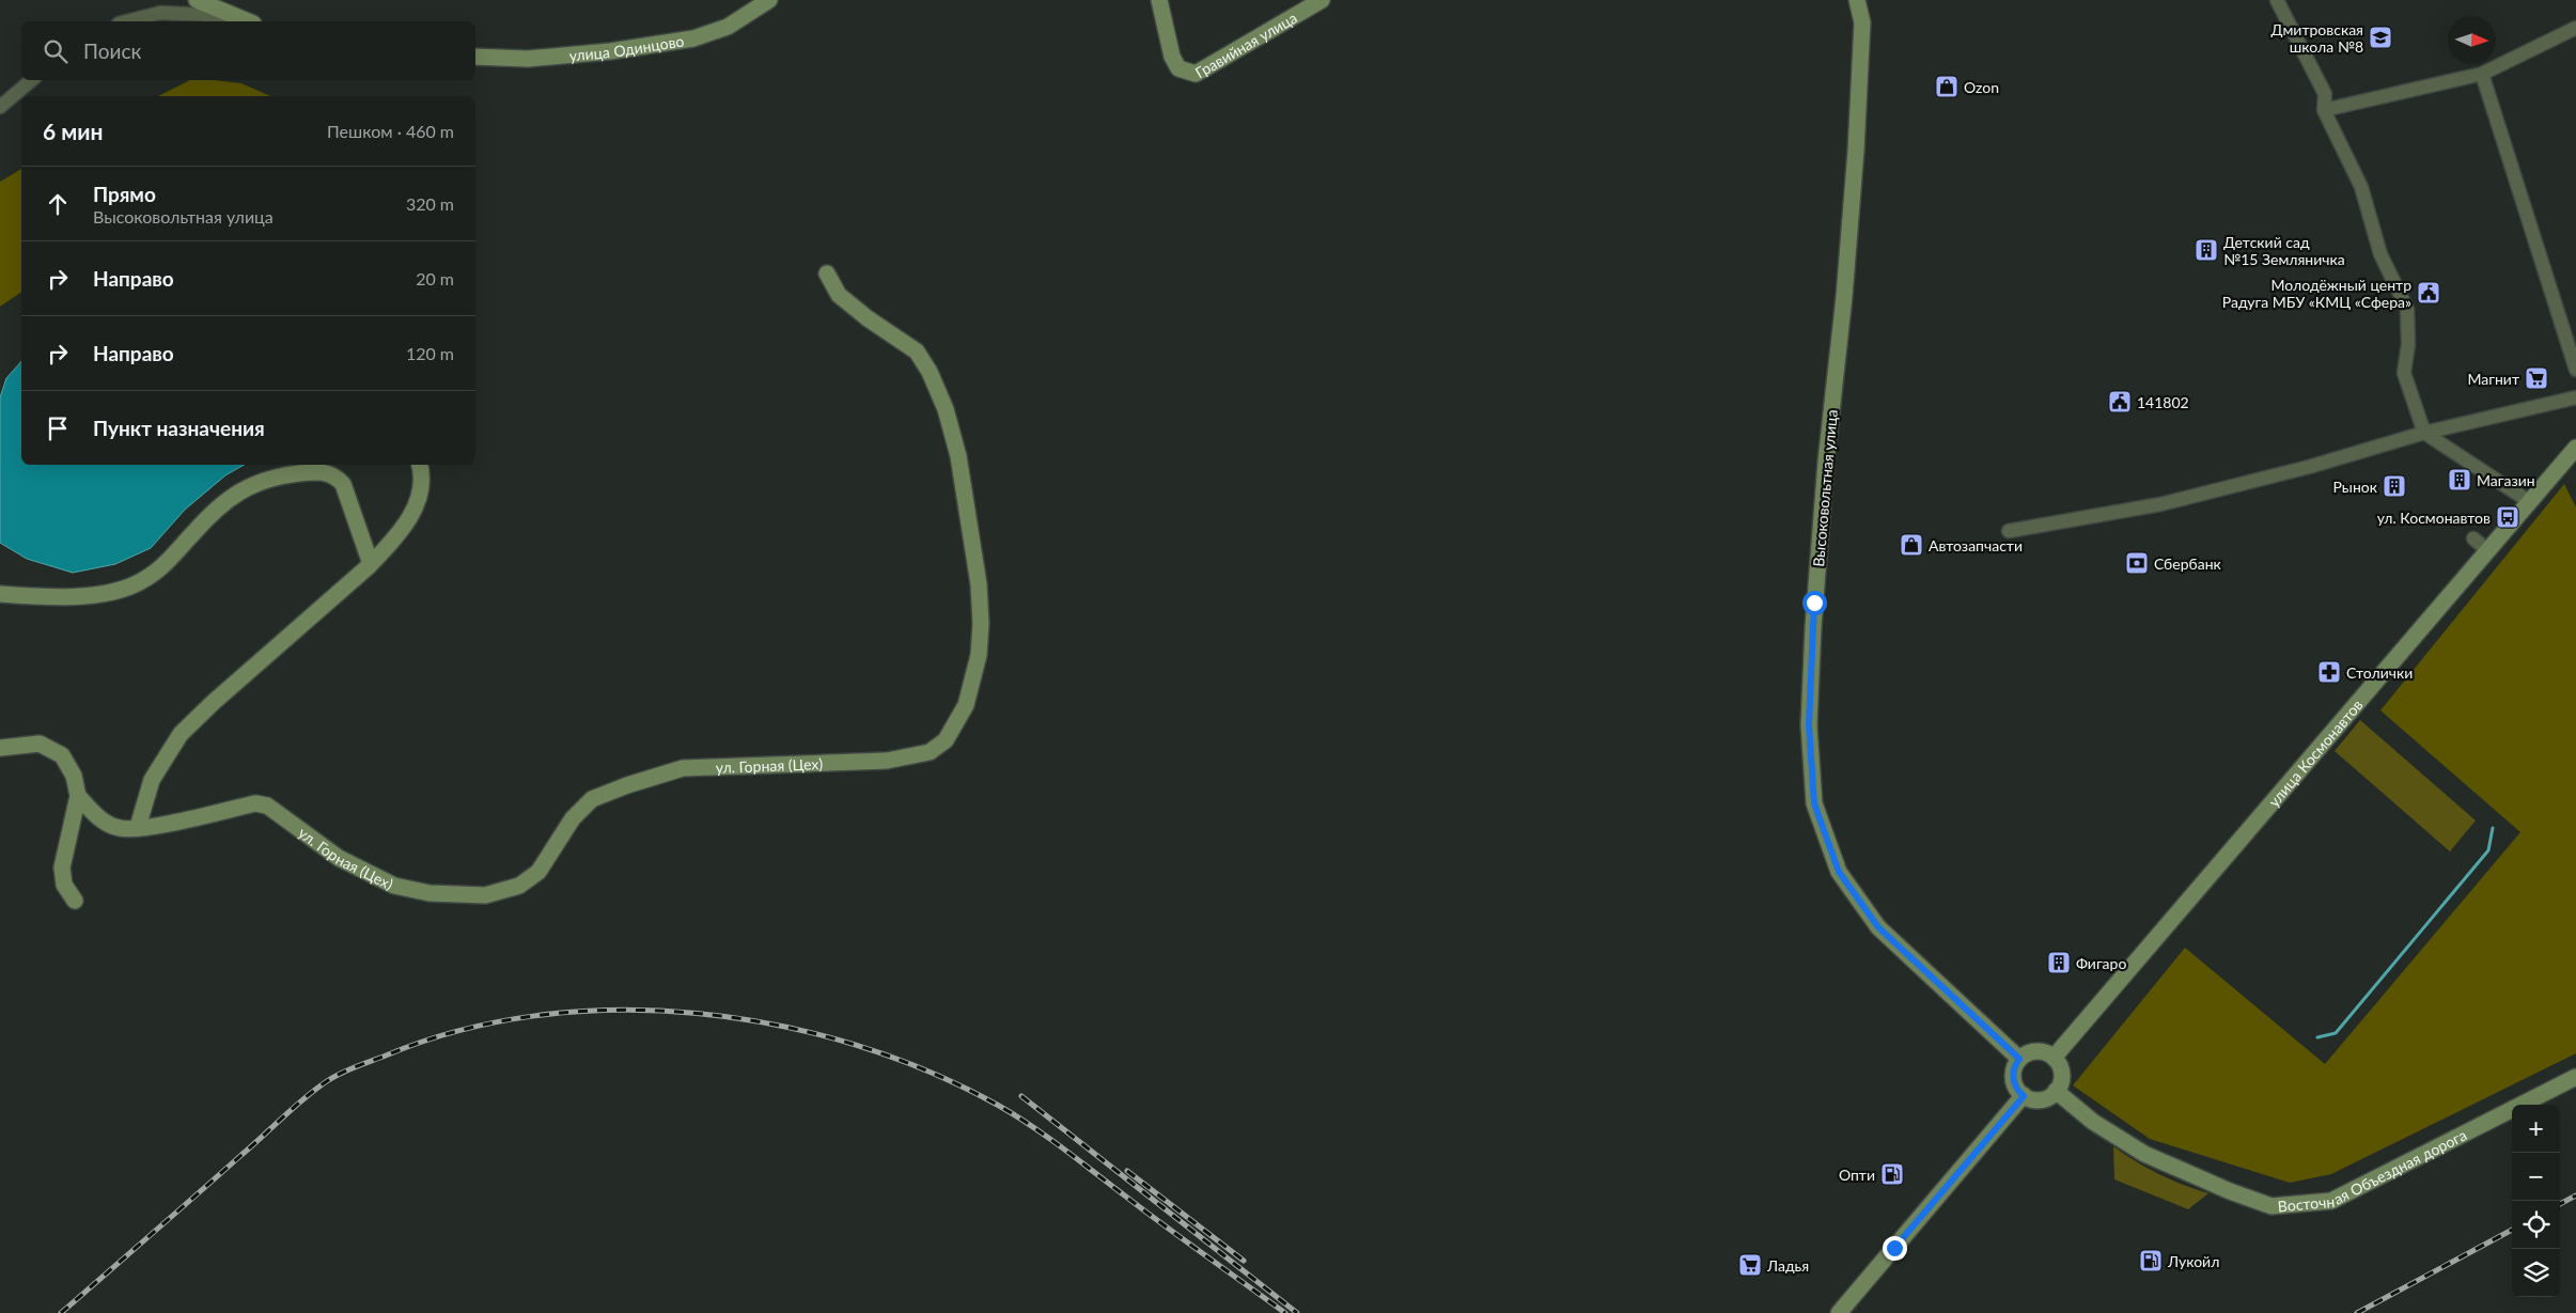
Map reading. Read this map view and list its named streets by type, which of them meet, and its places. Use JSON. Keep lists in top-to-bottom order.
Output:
{
  "streets": {
    "street": [
      "Гравийная улица",
      "улица Одинцово",
      "Высоковольтная улица",
      "улица Космонавтов",
      "ул. Горная (Цех)",
      "Восточная Объездная дорога"
    ]
  },
  "crossings": [
    ["Высоковольтная улица", "улица Космонавтов"],
    ["Высоковольтная улица", "Восточная Объездная дорога"],
    ["улица Космонавтов", "Восточная Объездная дорога"]
  ],
  "places": {
    "school or university": ["Дмитровская школа №8"],
    "shop": ["Ozon", "Автозапчасти"],
    "building": [
      "Детский сад №15 Земляничка",
      "Магазин",
      "Рынок",
      "Фигаро"
    ],
    "public building": ["Молодёжный центр Радуга МБУ «КМЦ «Сфера»", "141802"],
    "supermarket": ["Магнит", "Ладья"],
    "bus stop": ["ул. Космонавтов"],
    "bank": ["Сбербанк"],
    "pharmacy": ["Столички"],
    "fuel station": ["Опти", "Лукойл"]
  },
  "north": "right",
  "page": {
    "search": "Поиск",
    "heading": ["6 мин", "Пешком · 460 m"],
    "list": [
      ["Прямо", "Высоковольтная улица", "320 m"],
      ["Направо", "20 m"],
      ["Направо", "120 m"],
      "Пункт назначения"
    ],
    "map_buttons": ["+", "−"]
  }
}
